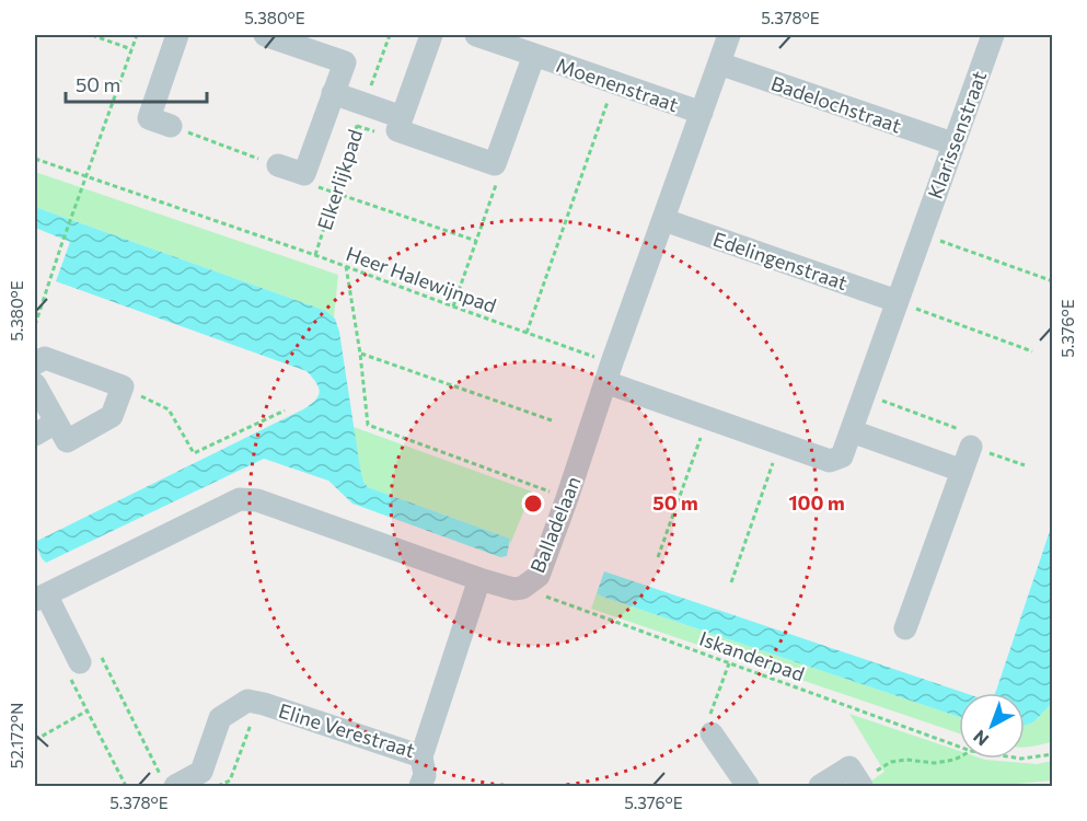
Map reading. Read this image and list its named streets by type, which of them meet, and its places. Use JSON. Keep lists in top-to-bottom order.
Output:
{
  "streets": {
    "street": [
      "Moenenstraat",
      "Badelochstraat",
      "Klarissenstraat",
      "Elkerlijkpad",
      "Edelingenstraat",
      "Balladelaan",
      "Eline Verestraat"
    ],
    "path": ["Heer Halewijnpad", "Iskanderpad"]
  },
  "crossings": [
    ["Moenenstraat", "Balladelaan"],
    ["Badelochstraat", "Klarissenstraat"],
    ["Badelochstraat", "Balladelaan"],
    ["Klarissenstraat", "Edelingenstraat"],
    ["Klarissenstraat", "Heer Halewijnpad"],
    ["Klarissenstraat", "Balladelaan"],
    ["Elkerlijkpad", "Heer Halewijnpad"],
    ["Edelingenstraat", "Balladelaan"],
    ["Heer Halewijnpad", "Balladelaan"],
    ["Balladelaan", "Iskanderpad"],
    ["Balladelaan", "Eline Verestraat"]
  ],
  "scale_bar": "50 m",
  "north": "bottom left",
  "coordinates": [
    "5.380°E",
    "5.378°E",
    "5.376°E",
    "52.172°N"
  ],
  "rings": ["50 m", "100 m"]
}
